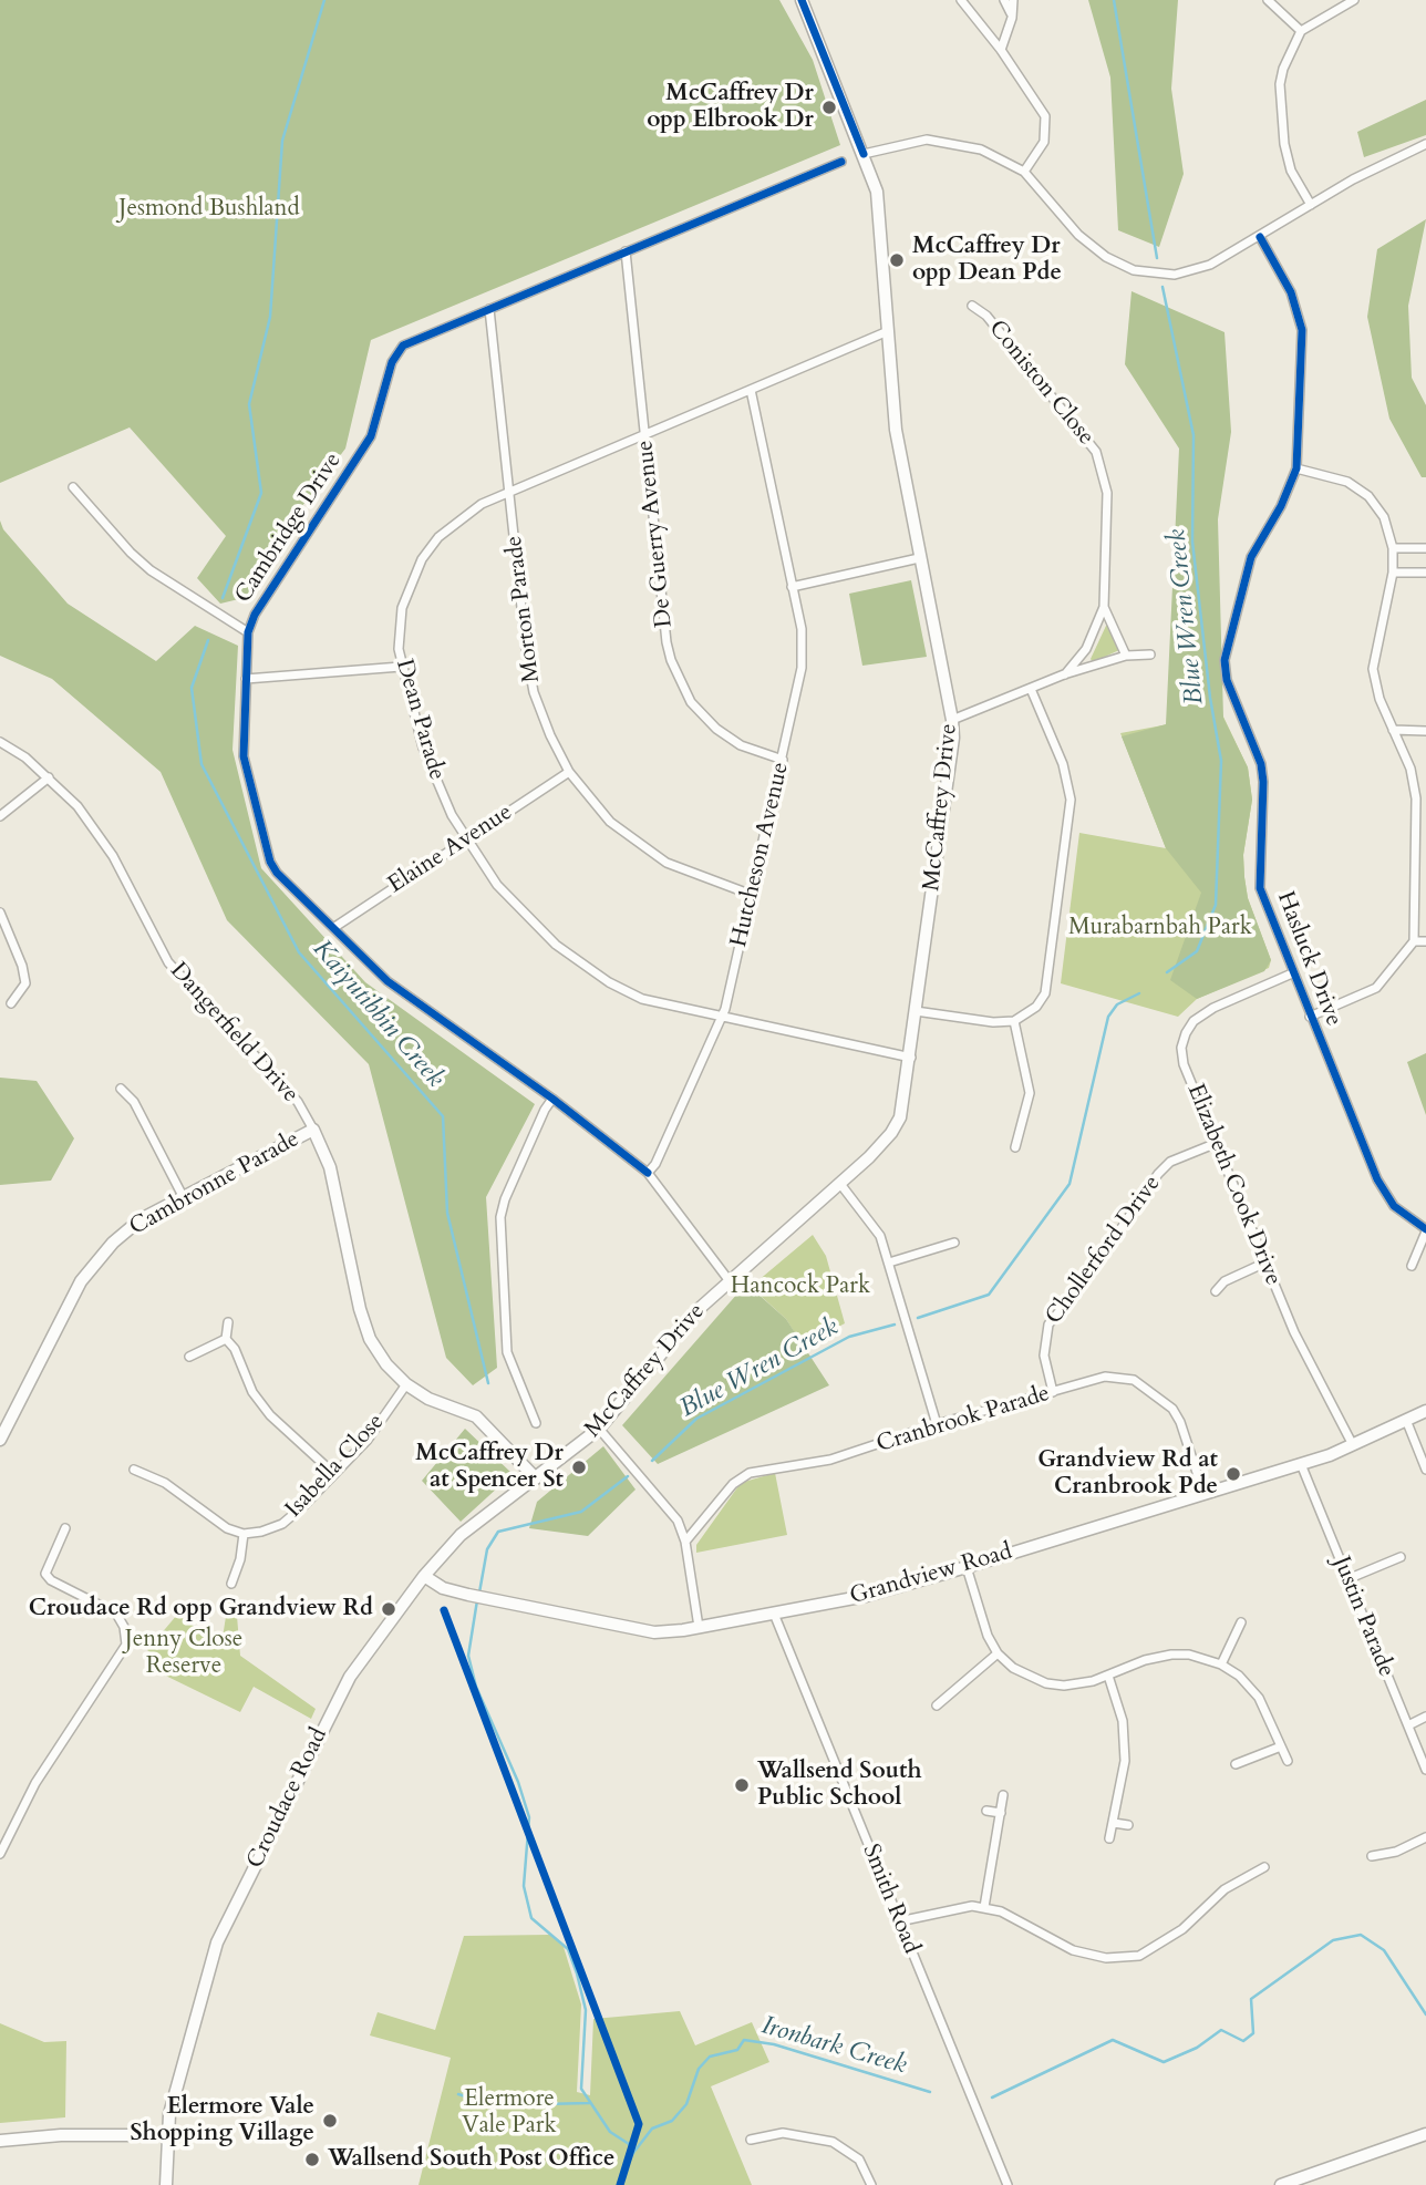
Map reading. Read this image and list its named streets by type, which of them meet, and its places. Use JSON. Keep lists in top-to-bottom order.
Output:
{
  "streets": {
    "main road": [
      "McCaffrey Drive",
      "Dangerfield Drive",
      "Cambronne Parade",
      "Grandview Road",
      "Croudace Road"
    ],
    "street": [
      "Coniston Close",
      "Cambridge Drive",
      "De Guerry Avenue",
      "Morton Parade",
      "Dean Parade",
      "Elaine Avenue",
      "Hutcheson Avenue",
      "Hasluck Drive",
      "Elizabeth Cook Drive",
      "Chollerford Drive",
      "Cranbrook Parade",
      "Isabella Close",
      "Justin Parade",
      "Smith Road"
    ]
  },
  "crossings": [
    ["Coniston Close", "McCaffrey Drive"],
    ["Cambridge Drive", "De Guerry Avenue"],
    ["Cambridge Drive", "Morton Parade"],
    ["Cambridge Drive", "Elaine Avenue"],
    ["Cambridge Drive", "Hutcheson Avenue"],
    ["De Guerry Avenue", "Dean Parade"],
    ["De Guerry Avenue", "Hutcheson Avenue"],
    ["Morton Parade", "Dean Parade"],
    ["Morton Parade", "Elaine Avenue"],
    ["Morton Parade", "Hutcheson Avenue"],
    ["Dean Parade", "McCaffrey Drive"],
    ["Dean Parade", "Elaine Avenue"],
    ["Dean Parade", "Hutcheson Avenue"],
    ["McCaffrey Drive", "Dangerfield Drive"],
    ["McCaffrey Drive", "Croudace Road"],
    ["Hasluck Drive", "Elizabeth Cook Drive"],
    ["Dangerfield Drive", "Cambronne Parade"],
    ["Dangerfield Drive", "Isabella Close"],
    ["Dangerfield Drive", "Croudace Road"],
    ["Elizabeth Cook Drive", "Chollerford Drive"],
    ["Elizabeth Cook Drive", "Grandview Road"],
    ["Chollerford Drive", "Cranbrook Parade"],
    ["Cranbrook Parade", "Grandview Road"],
    ["Grandview Road", "Justin Parade"],
    ["Grandview Road", "Croudace Road"],
    ["Grandview Road", "Smith Road"]
  ],
  "water": ["Blue Wren Creek", "Kaiyutibbin Creek", "Ironbark Creek"],
  "parks": [
    "Jesmond Bushland",
    "Murabarnbah Park",
    "Hancock Park",
    "Jenny Close Reserve",
    "Elermore Vale Park"
  ],
  "places": [
    "McCaffrey Dr opp Elbrook Dr",
    "McCaffrey Dr opp Dean Pde",
    "McCaffrey Dr at Spencer St",
    "Grandview Rd at Cranbrook Pde",
    "Croudace Rd opp Grandview Rd",
    "Wallsend South Public School",
    "Elermore Vale Shopping Village",
    "Wallsend South Post Office"
  ]
}
